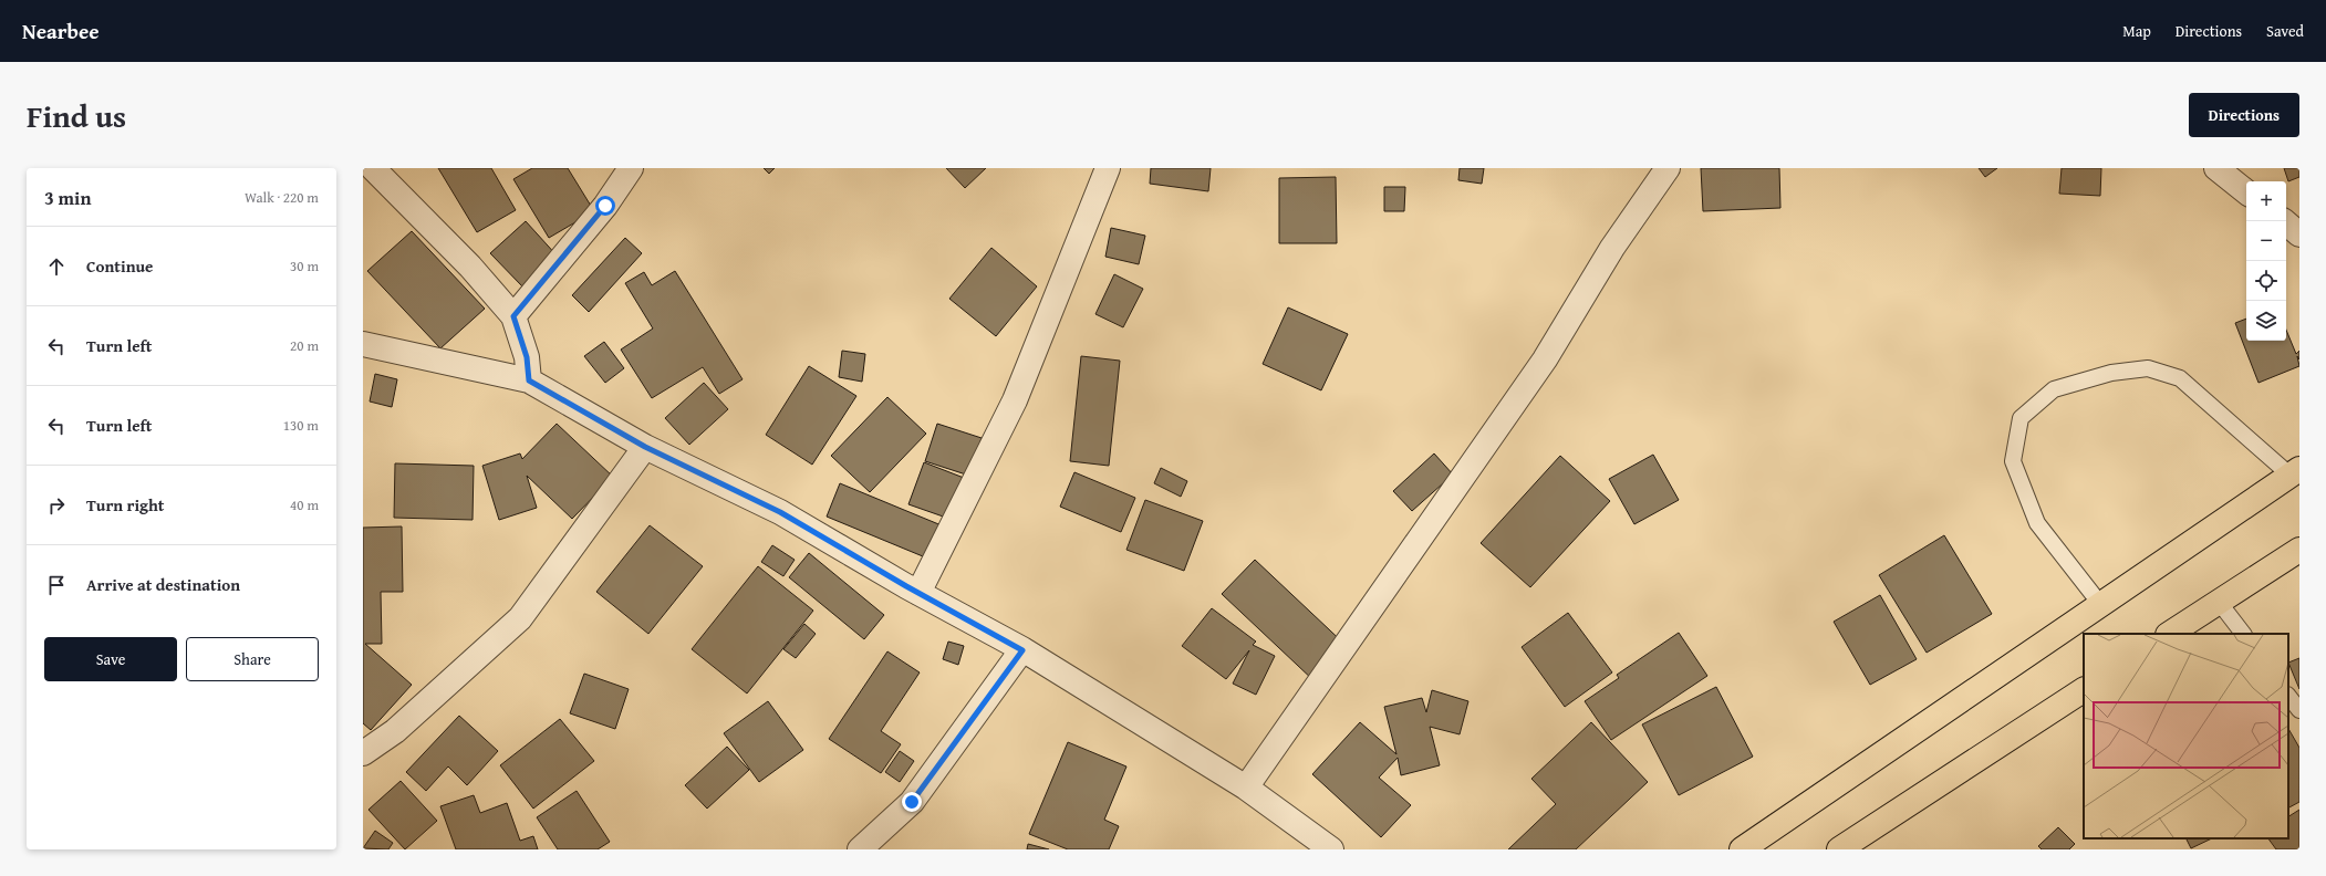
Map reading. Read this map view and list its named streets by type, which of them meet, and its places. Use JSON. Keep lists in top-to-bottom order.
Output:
{
  "page": {
    "header": "Nearbee",
    "nav": ["Map", "Directions", "Saved"],
    "title": "Find us",
    "buttons": [
      "Directions",
      ["Save", "Share"]
    ],
    "heading": ["3 min", "Walk · 220 m"],
    "map_buttons": ["+", "−"],
    "list": [
      ["Continue", "30 m"],
      ["Turn left", "20 m"],
      ["Turn left", "130 m"],
      ["Turn right", "40 m"],
      "Arrive at destination"
    ]
  }
}
